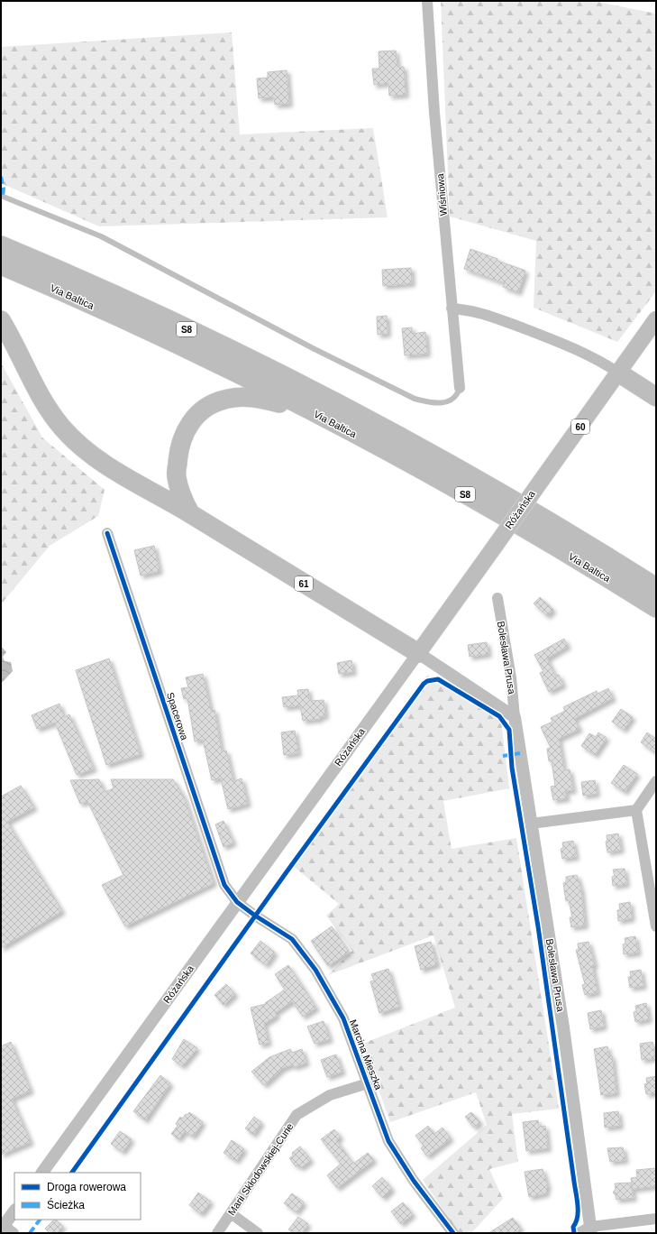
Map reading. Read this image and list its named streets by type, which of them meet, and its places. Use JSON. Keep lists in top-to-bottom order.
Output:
{
  "streets": {
    "highway": ["Via Baltica", "S8", "61"],
    "main road": ["60", "Różańska"],
    "street": [
      "Wiśniowa",
      "Bolesława Prusa",
      "Spacerowa",
      "Marcina Mieszka",
      "Marii Skłodowskiej-Curie"
    ]
  },
  "crossings": [
    ["Różańska", "61"],
    ["Różańska", "Bolesława Prusa"],
    ["Różańska", "Spacerowa"],
    ["Różańska", "Marcina Mieszka"],
    ["61", "Bolesława Prusa"],
    ["Spacerowa", "Marcina Mieszka"],
    ["Marcina Mieszka", "Marii Skłodowskiej-Curie"]
  ],
  "legend": ["Droga rowerowa", "Ścieżka"]
}
